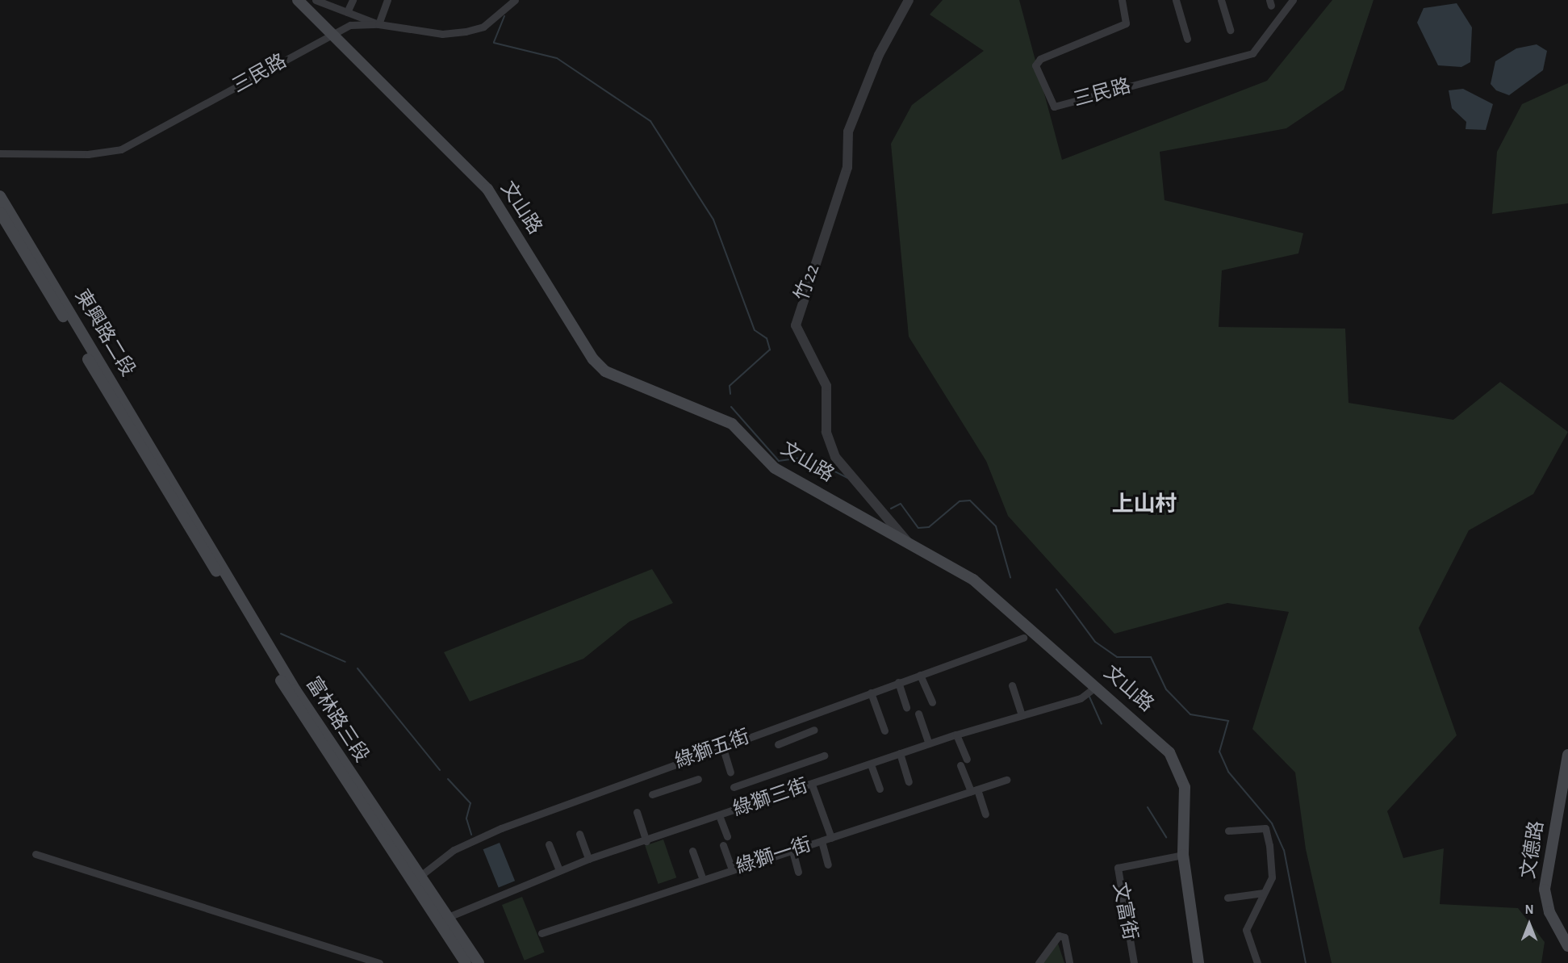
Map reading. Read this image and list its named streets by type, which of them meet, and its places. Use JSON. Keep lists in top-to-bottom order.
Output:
{
  "streets": {
    "main road": [
      "文山路",
      "東興路二段",
      "富林路三段",
      "文德路"
    ],
    "street": [
      "三民路",
      "竹22",
      "綠獅五街",
      "綠獅三街",
      "綠獅一街",
      "文富街"
    ]
  },
  "crossings": [
    ["三民路", "文山路"],
    ["文山路", "竹22"],
    ["文山路", "綠獅三街"],
    ["文山路", "文富街"],
    ["東興路二段", "富林路三段"],
    ["富林路三段", "綠獅五街"],
    ["富林路三段", "綠獅三街"]
  ],
  "districts": ["上山村"],
  "north": "top"
}
